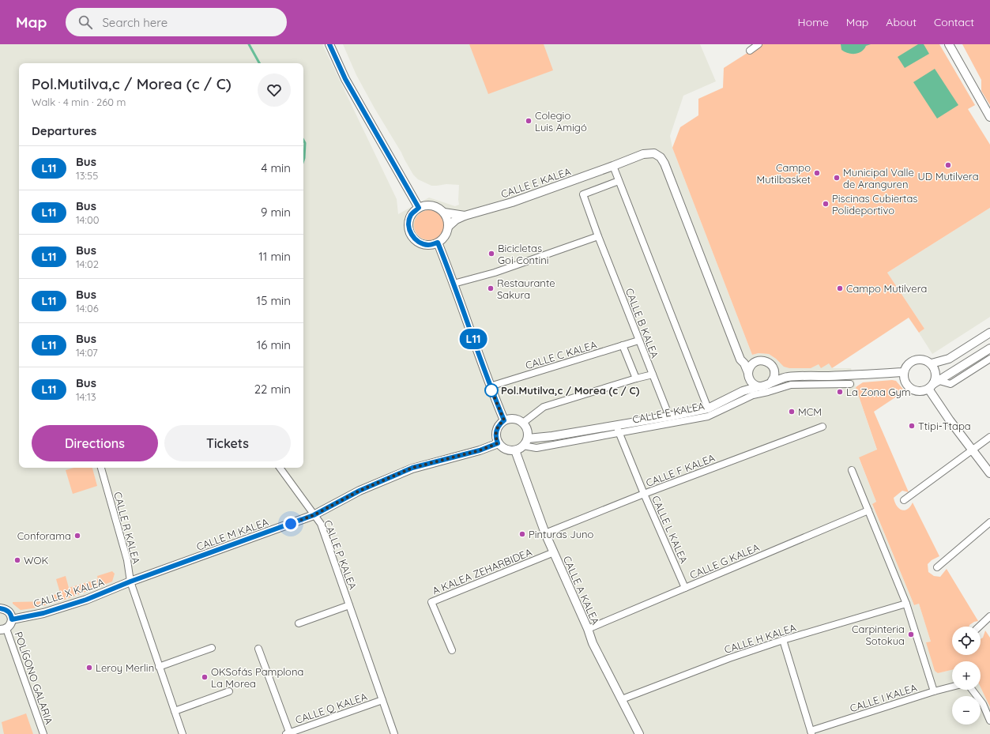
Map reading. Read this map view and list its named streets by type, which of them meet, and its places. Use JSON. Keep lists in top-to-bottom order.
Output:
{
  "streets": {
    "street": [
      "CALLE E KALEA",
      "CALLE B KALEA",
      "CALLE C KALEA",
      "CALLE F KALEA",
      "CALLE R KALEA",
      "CALLE L KALEA",
      "CALLE M KALEA",
      "CALLE P KALEA",
      "CALLE G KALEA",
      "A KALEA ZEHARBIDEA",
      "CALLE A KALEA",
      "CALLE X KALEA",
      "CALLE H KALEA",
      "POLÍGONO GALARIA",
      "CALLE I KALEA",
      "CALLE Q KALEA"
    ]
  },
  "crossings": [
    ["CALLE E KALEA", "CALLE B KALEA"],
    ["CALLE E KALEA", "CALLE L KALEA"],
    ["CALLE E KALEA", "CALLE M KALEA"],
    ["CALLE E KALEA", "CALLE A KALEA"],
    ["CALLE B KALEA", "CALLE C KALEA"],
    ["CALLE F KALEA", "CALLE L KALEA"],
    ["CALLE F KALEA", "CALLE A KALEA"],
    ["CALLE R KALEA", "CALLE M KALEA"],
    ["CALLE R KALEA", "CALLE X KALEA"],
    ["CALLE L KALEA", "CALLE G KALEA"],
    ["CALLE M KALEA", "CALLE P KALEA"],
    ["CALLE M KALEA", "CALLE A KALEA"],
    ["CALLE M KALEA", "CALLE X KALEA"],
    ["CALLE P KALEA", "CALLE Q KALEA"],
    ["CALLE G KALEA", "CALLE A KALEA"],
    ["A KALEA ZEHARBIDEA", "CALLE A KALEA"],
    ["CALLE A KALEA", "CALLE H KALEA"],
    ["CALLE H KALEA", "CALLE I KALEA"]
  ],
  "places": [
    "Colegio Luis Amigó",
    "UD Mutilvera",
    "Campo Mutilbasket",
    "Municipal Valle de Aranguren",
    "Piscinas Cubiertas Polideportivo",
    "Bicicletas Goi Contini",
    "Restaurante Sakura",
    "Campo Mutilvera",
    "Pol.Mutilva,c / Morea (c / C)",
    "La Zona Gym",
    "MCM",
    "Ttipi-Ttapa",
    "Pinturas Juno",
    "Conforama",
    "WOK",
    "Carpinteria Sotokua",
    "Leroy Merlin",
    "OKSofás Pamplona La Morea"
  ],
  "lines": ["bus line L11"],
  "page": {
    "header": "Map",
    "search": "Search here",
    "nav": [
      "Home",
      "Map",
      "About",
      "Contact"
    ],
    "on_map": "L11",
    "heading": [
      ["Pol.Mutilva,c / Morea (c / C)", "Walk · 4 min · 260 m"],
      "Departures"
    ],
    "list": [
      {
        "mark": "L11",
        "name": "Bus",
        "note": "13:55",
        "value": "4 min"
      },
      {
        "mark": "L11",
        "name": "Bus",
        "note": "14:00",
        "value": "9 min"
      },
      {
        "mark": "L11",
        "name": "Bus",
        "note": "14:02",
        "value": "11 min"
      },
      {
        "mark": "L11",
        "name": "Bus",
        "note": "14:06",
        "value": "15 min"
      },
      {
        "mark": "L11",
        "name": "Bus",
        "note": "14:07",
        "value": "16 min"
      },
      {
        "mark": "L11",
        "name": "Bus",
        "note": "14:13",
        "value": "22 min"
      }
    ],
    "buttons": ["Directions", "Tickets"],
    "map_buttons": ["+", "−"]
  }
}
